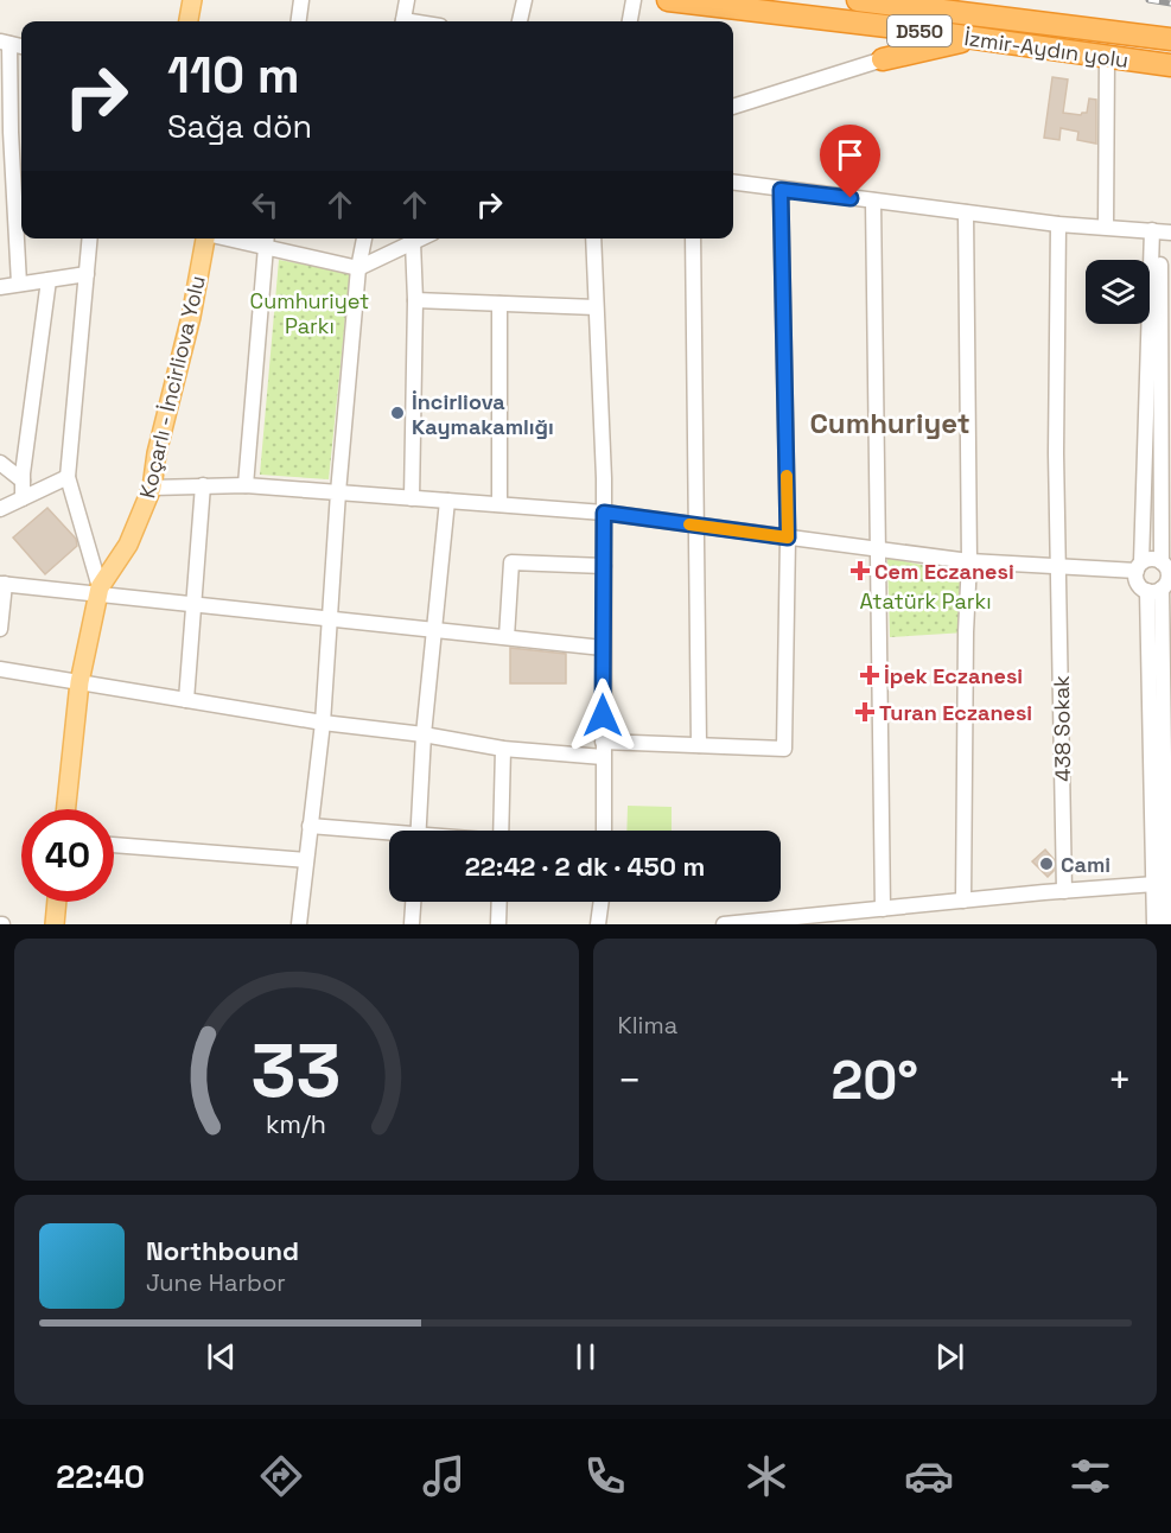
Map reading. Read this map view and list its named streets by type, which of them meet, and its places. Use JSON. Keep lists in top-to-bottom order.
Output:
{
  "streets": {
    "highway": ["D550", "İzmir-Aydın yolu"],
    "main road": ["Koçarlı - İncirliova Yolu"],
    "street": ["438 Sokak"]
  },
  "districts": ["Cumhuriyet"],
  "parks": ["Cumhuriyet Parkı", "Atatürk Parkı"],
  "places": {
    "other": ["İncirliova Kaymakamlığı", "Cami"],
    "health": ["Cem Eczanesi", "İpek Eczanesi", "Turan Eczanesi"]
  },
  "page": {
    "turn": ["110 m", "Sağa dön"],
    "limit": "40",
    "trip": "22:42 · 2 dk · 450 m",
    "tile": "Klima",
    "heat": ["−", "20°", "+"],
    "song": ["Northbound", "June Harbor"],
    "tabs": "22:40",
    "gauge": ["33", "km/h"]
  }
}
